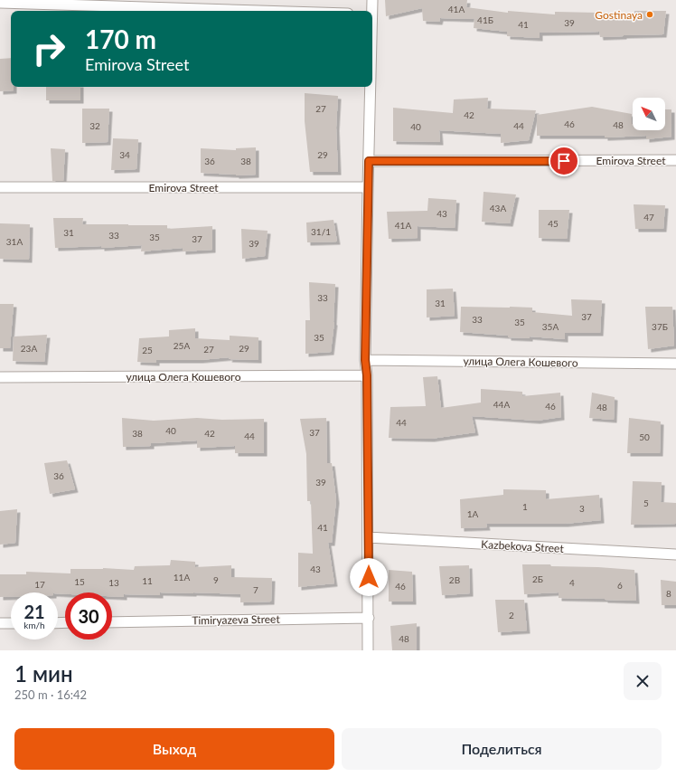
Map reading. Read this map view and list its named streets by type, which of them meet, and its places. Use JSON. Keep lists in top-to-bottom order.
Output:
{
  "streets": {
    "street": [
      "Emirova Street",
      "улица Олега Кошевого",
      "Kazbekova Street",
      "Timiryazeva Street"
    ]
  },
  "places": ["Gostinaya"],
  "house_numbers": [
    "41А",
    "41Б",
    "39",
    "41",
    "27",
    "42",
    "46",
    "48",
    "32",
    "44",
    "40",
    "34",
    "29",
    "36",
    "38",
    "43А",
    "43",
    "47",
    "45",
    "41А",
    "31/1",
    "31",
    "33",
    "35",
    "37",
    "31А",
    "39",
    "33",
    "31",
    "37",
    "33",
    "35",
    "35А",
    "37Б",
    "35",
    "25А",
    "23А",
    "29",
    "27",
    "25",
    "44А",
    "46",
    "48",
    "44",
    "40",
    "37",
    "38",
    "42",
    "44",
    "50",
    "36",
    "39",
    "5",
    "1",
    "3",
    "1А",
    "41",
    "43",
    "11А",
    "2Б",
    "9",
    "2В",
    "11",
    "15",
    "13",
    "4",
    "17",
    "6",
    "46",
    "7",
    "8",
    "2",
    "48"
  ],
  "north": "top left",
  "page": {
    "turn": ["170 m", "Emirova Street"],
    "speed": "21 km/h",
    "limit": "30",
    "heading": ["1 мин", "250 m · 16:42"],
    "buttons": ["Выход", "Поделиться"]
  }
}
